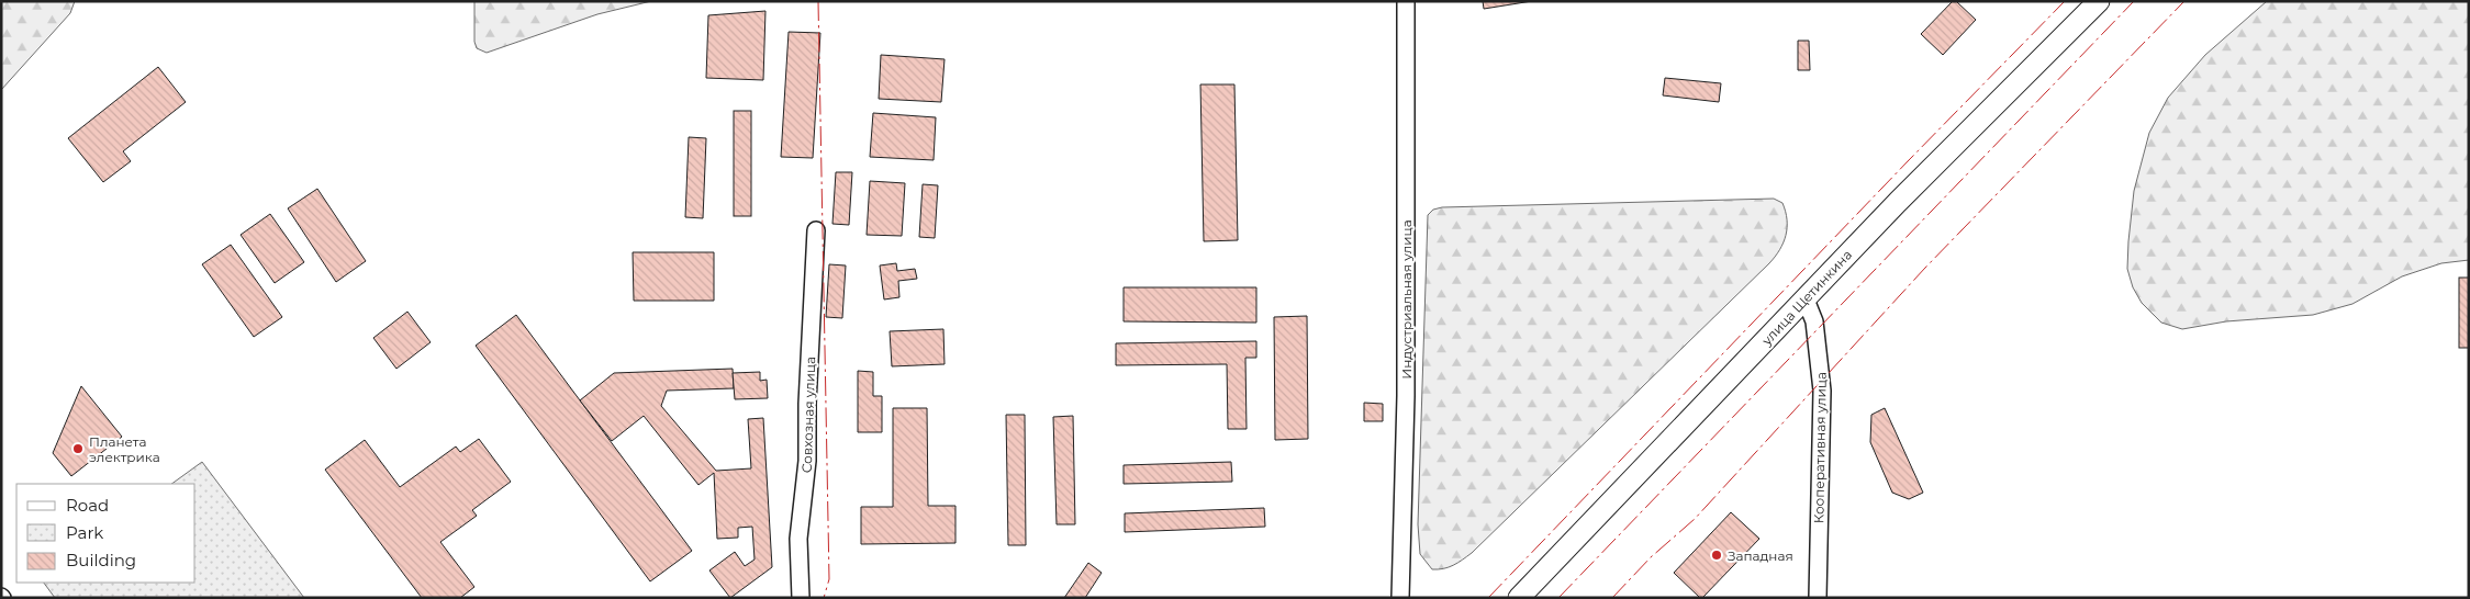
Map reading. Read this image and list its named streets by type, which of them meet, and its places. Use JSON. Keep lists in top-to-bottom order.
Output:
{
  "streets": {
    "street": [
      "улица Щетинкина",
      "Индустриальная улица",
      "Совхозная улица",
      "Кооперативная улица"
    ]
  },
  "crossings": [
    ["улица Щетинкина", "Кооперативная улица"]
  ],
  "places": ["Планета электрика", "Западная"],
  "legend": ["Road", "Park", "Building"]
}
